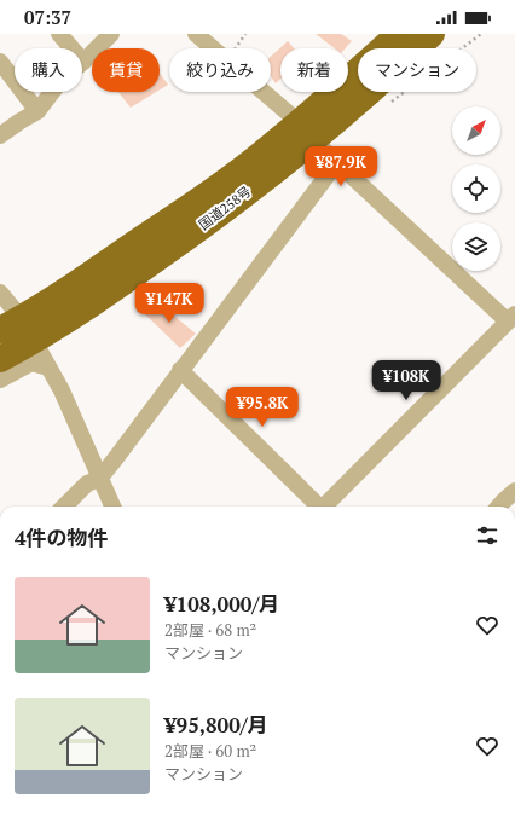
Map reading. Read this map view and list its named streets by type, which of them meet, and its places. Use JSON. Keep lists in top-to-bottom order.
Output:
{
  "streets": {
    "highway": ["国道258号"]
  },
  "north": "top right",
  "page": {
    "status": "07:37",
    "chip": [
      "購入",
      "賃貸",
      "絞り込み",
      "新着",
      "マンション"
    ],
    "price": [
      "¥87.9K",
      "¥147K",
      "¥108K",
      "¥95.8K"
    ],
    "heading": "4件の物件",
    "list": [
      {
        "name": "¥108,000/月",
        "note": "2部屋 · 68 m² · マンション"
      },
      {
        "name": "¥95,800/月",
        "note": "2部屋 · 60 m² · マンション"
      }
    ]
  }
}
